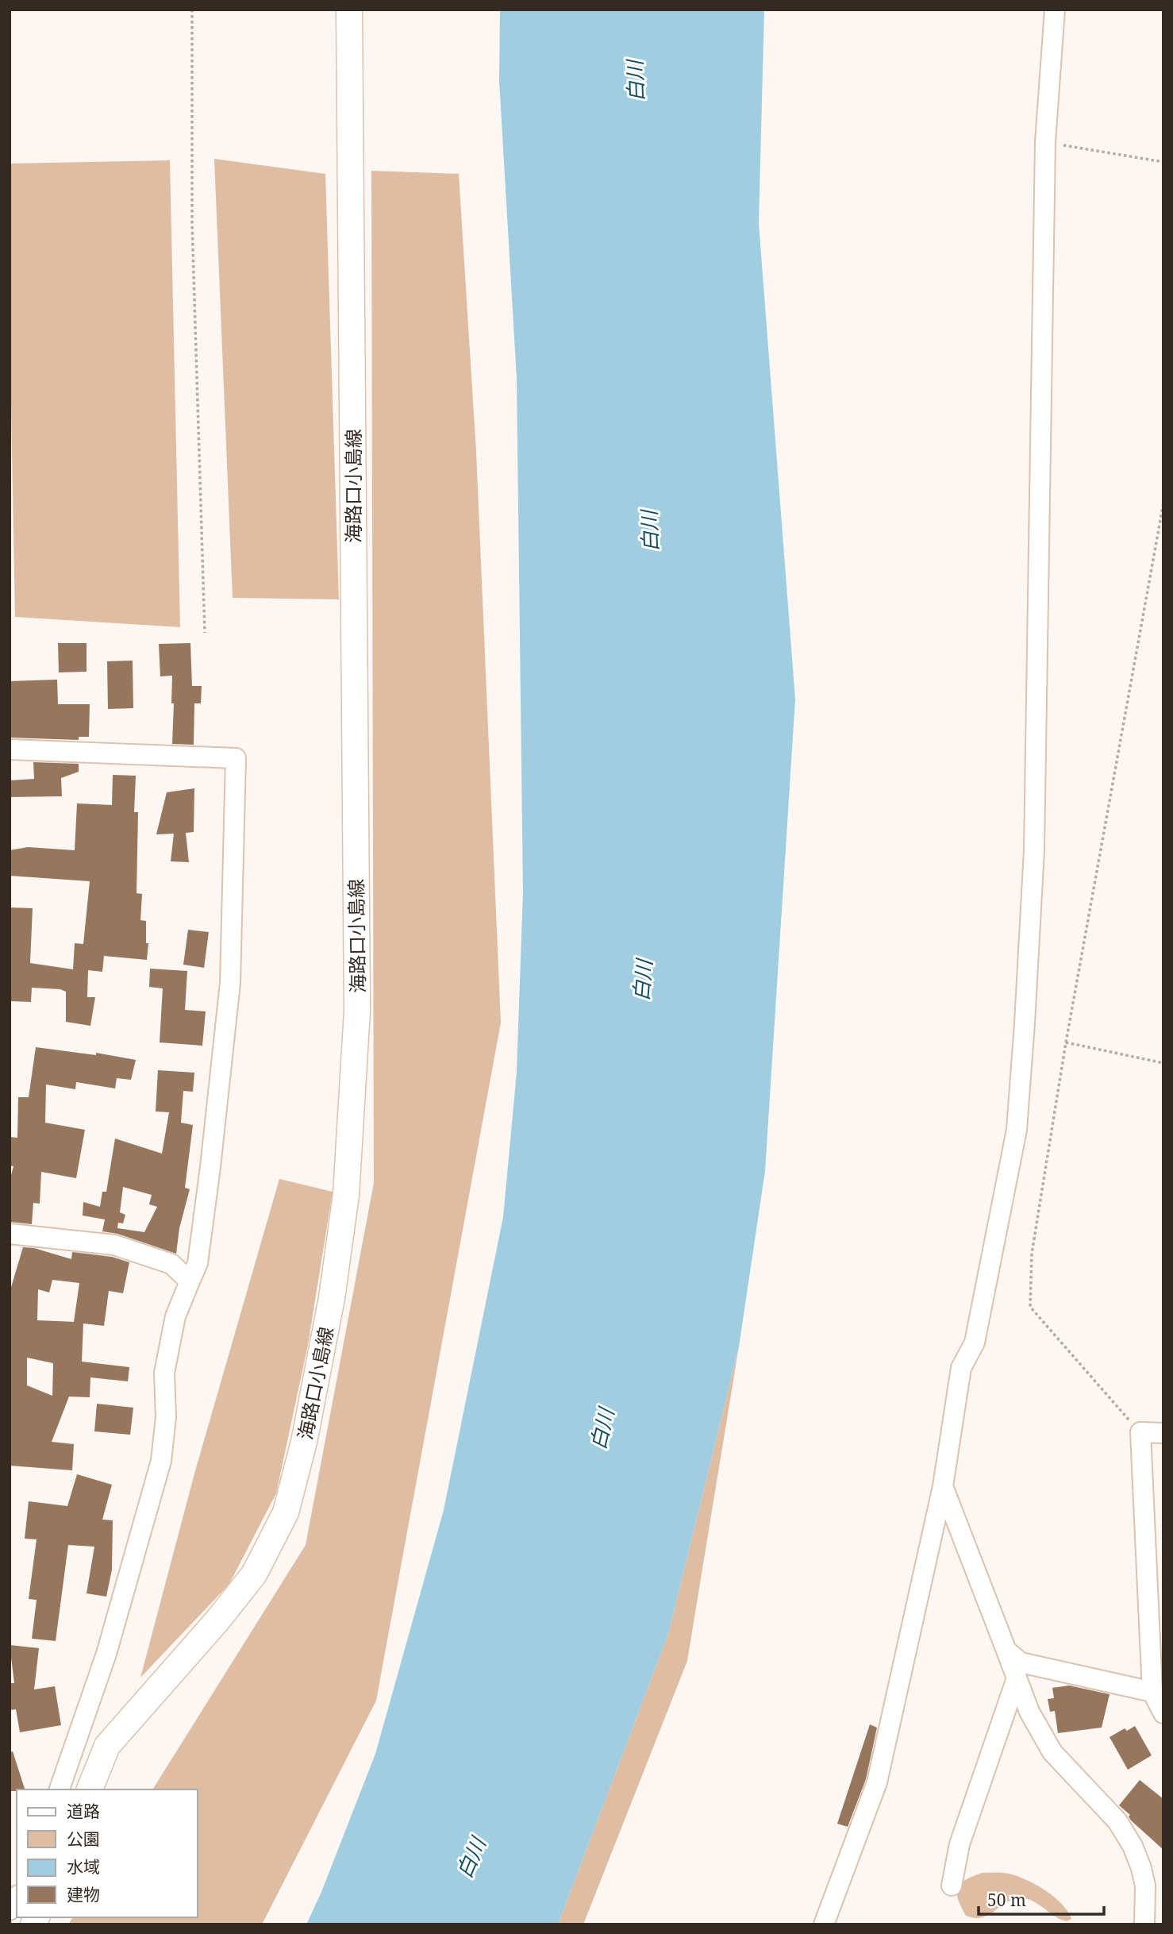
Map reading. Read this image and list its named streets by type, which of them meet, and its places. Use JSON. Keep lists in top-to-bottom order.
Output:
{
  "streets": {
    "main road": ["海路口小島線"]
  },
  "water": ["白川"],
  "legend": [
    "道路",
    "公園",
    "水域",
    "建物"
  ],
  "scale_bar": "50 m"
}
